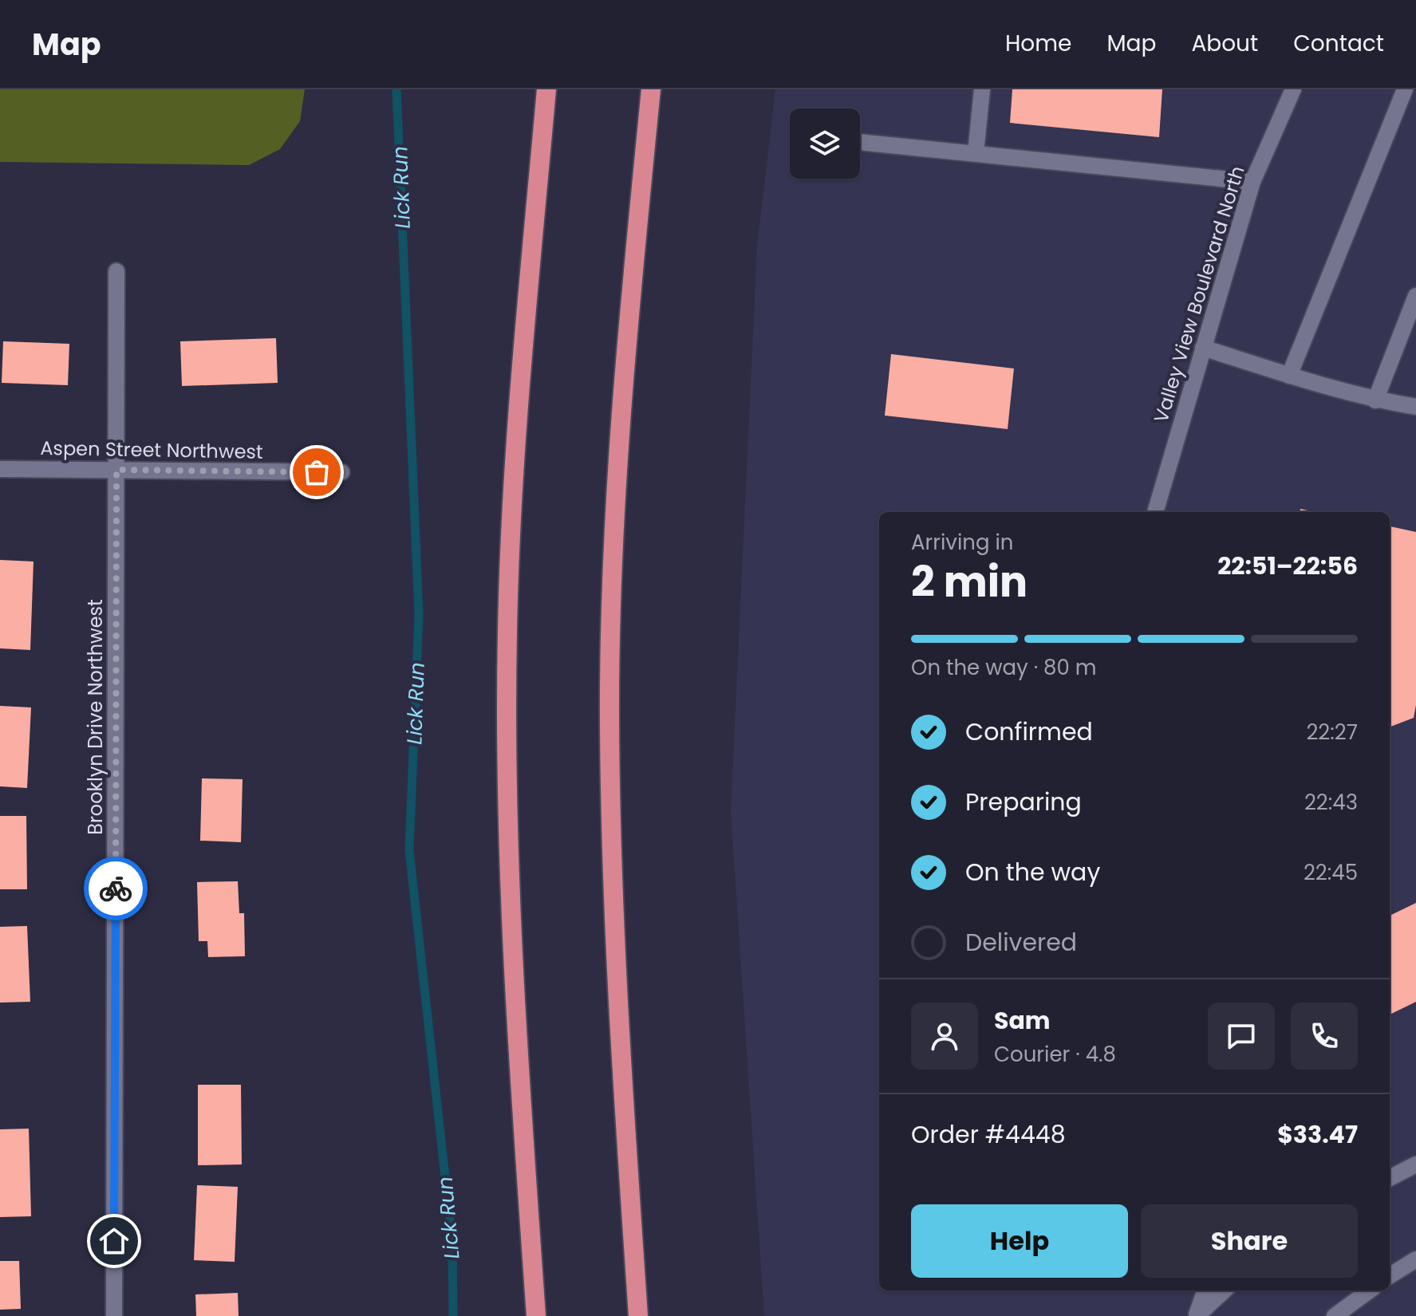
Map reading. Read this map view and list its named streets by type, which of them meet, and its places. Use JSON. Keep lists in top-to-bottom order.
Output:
{
  "streets": {
    "street": ["Valley View Boulevard North", "Aspen Street Northwest", "Brooklyn Drive Northwest"]
  },
  "crossings": [
    ["Aspen Street Northwest", "Brooklyn Drive Northwest"]
  ],
  "water": ["Lick Run"],
  "page": {
    "header": "Map",
    "nav": [
      "Home",
      "Map",
      "About",
      "Contact"
    ],
    "heading": ["2 min", "Arriving in", "22:51–22:56"],
    "panel": [
      "Sam",
      "Courier · 4.8",
      "Order #4448",
      "$33.47"
    ],
    "bar": "On the way · 80 m",
    "list": [
      ["Confirmed", "22:27"],
      ["Preparing", "22:43"],
      ["On the way", "22:45"],
      "Delivered"
    ],
    "buttons": ["Help", "Share"]
  }
}
